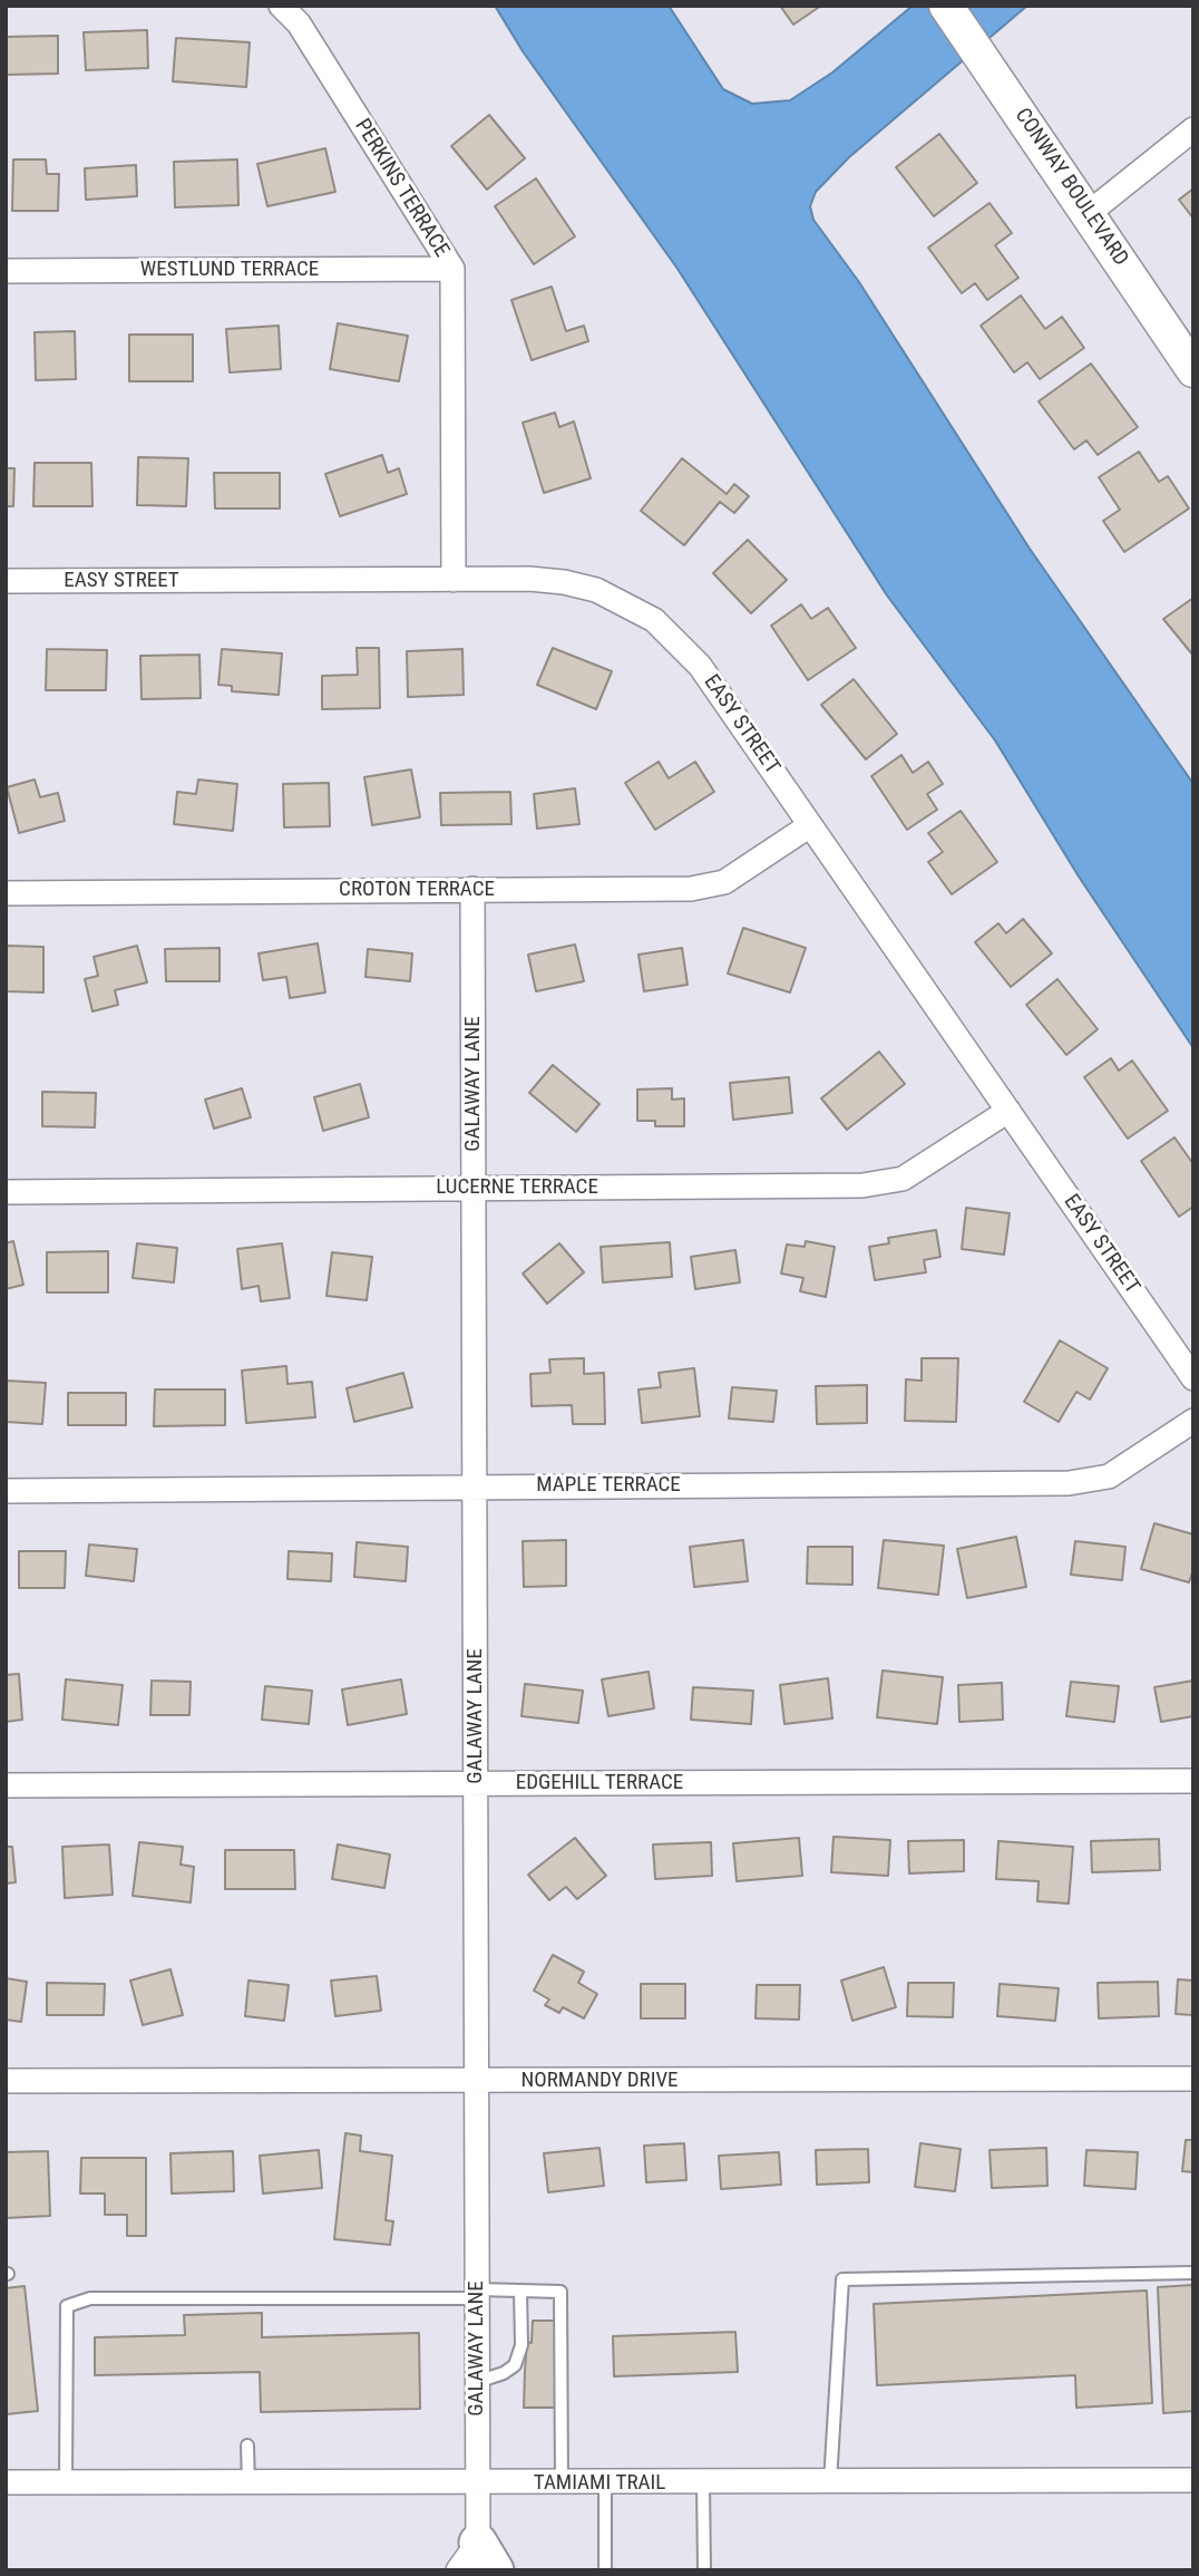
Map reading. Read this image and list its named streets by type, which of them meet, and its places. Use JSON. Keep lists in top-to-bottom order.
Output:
{
  "streets": {
    "street": [
      "CONWAY BOULEVARD",
      "PERKINS TERRACE",
      "WESTLUND TERRACE",
      "EASY STREET",
      "CROTON TERRACE",
      "GALAWAY LANE",
      "LUCERNE TERRACE",
      "MAPLE TERRACE",
      "EDGEHILL TERRACE",
      "NORMANDY DRIVE",
      "TAMIAMI TRAIL"
    ]
  },
  "crossings": [
    ["PERKINS TERRACE", "WESTLUND TERRACE"],
    ["PERKINS TERRACE", "EASY STREET"],
    ["EASY STREET", "CROTON TERRACE"],
    ["EASY STREET", "LUCERNE TERRACE"],
    ["CROTON TERRACE", "GALAWAY LANE"],
    ["GALAWAY LANE", "LUCERNE TERRACE"],
    ["GALAWAY LANE", "MAPLE TERRACE"],
    ["GALAWAY LANE", "EDGEHILL TERRACE"],
    ["GALAWAY LANE", "NORMANDY DRIVE"],
    ["GALAWAY LANE", "TAMIAMI TRAIL"]
  ]
}
